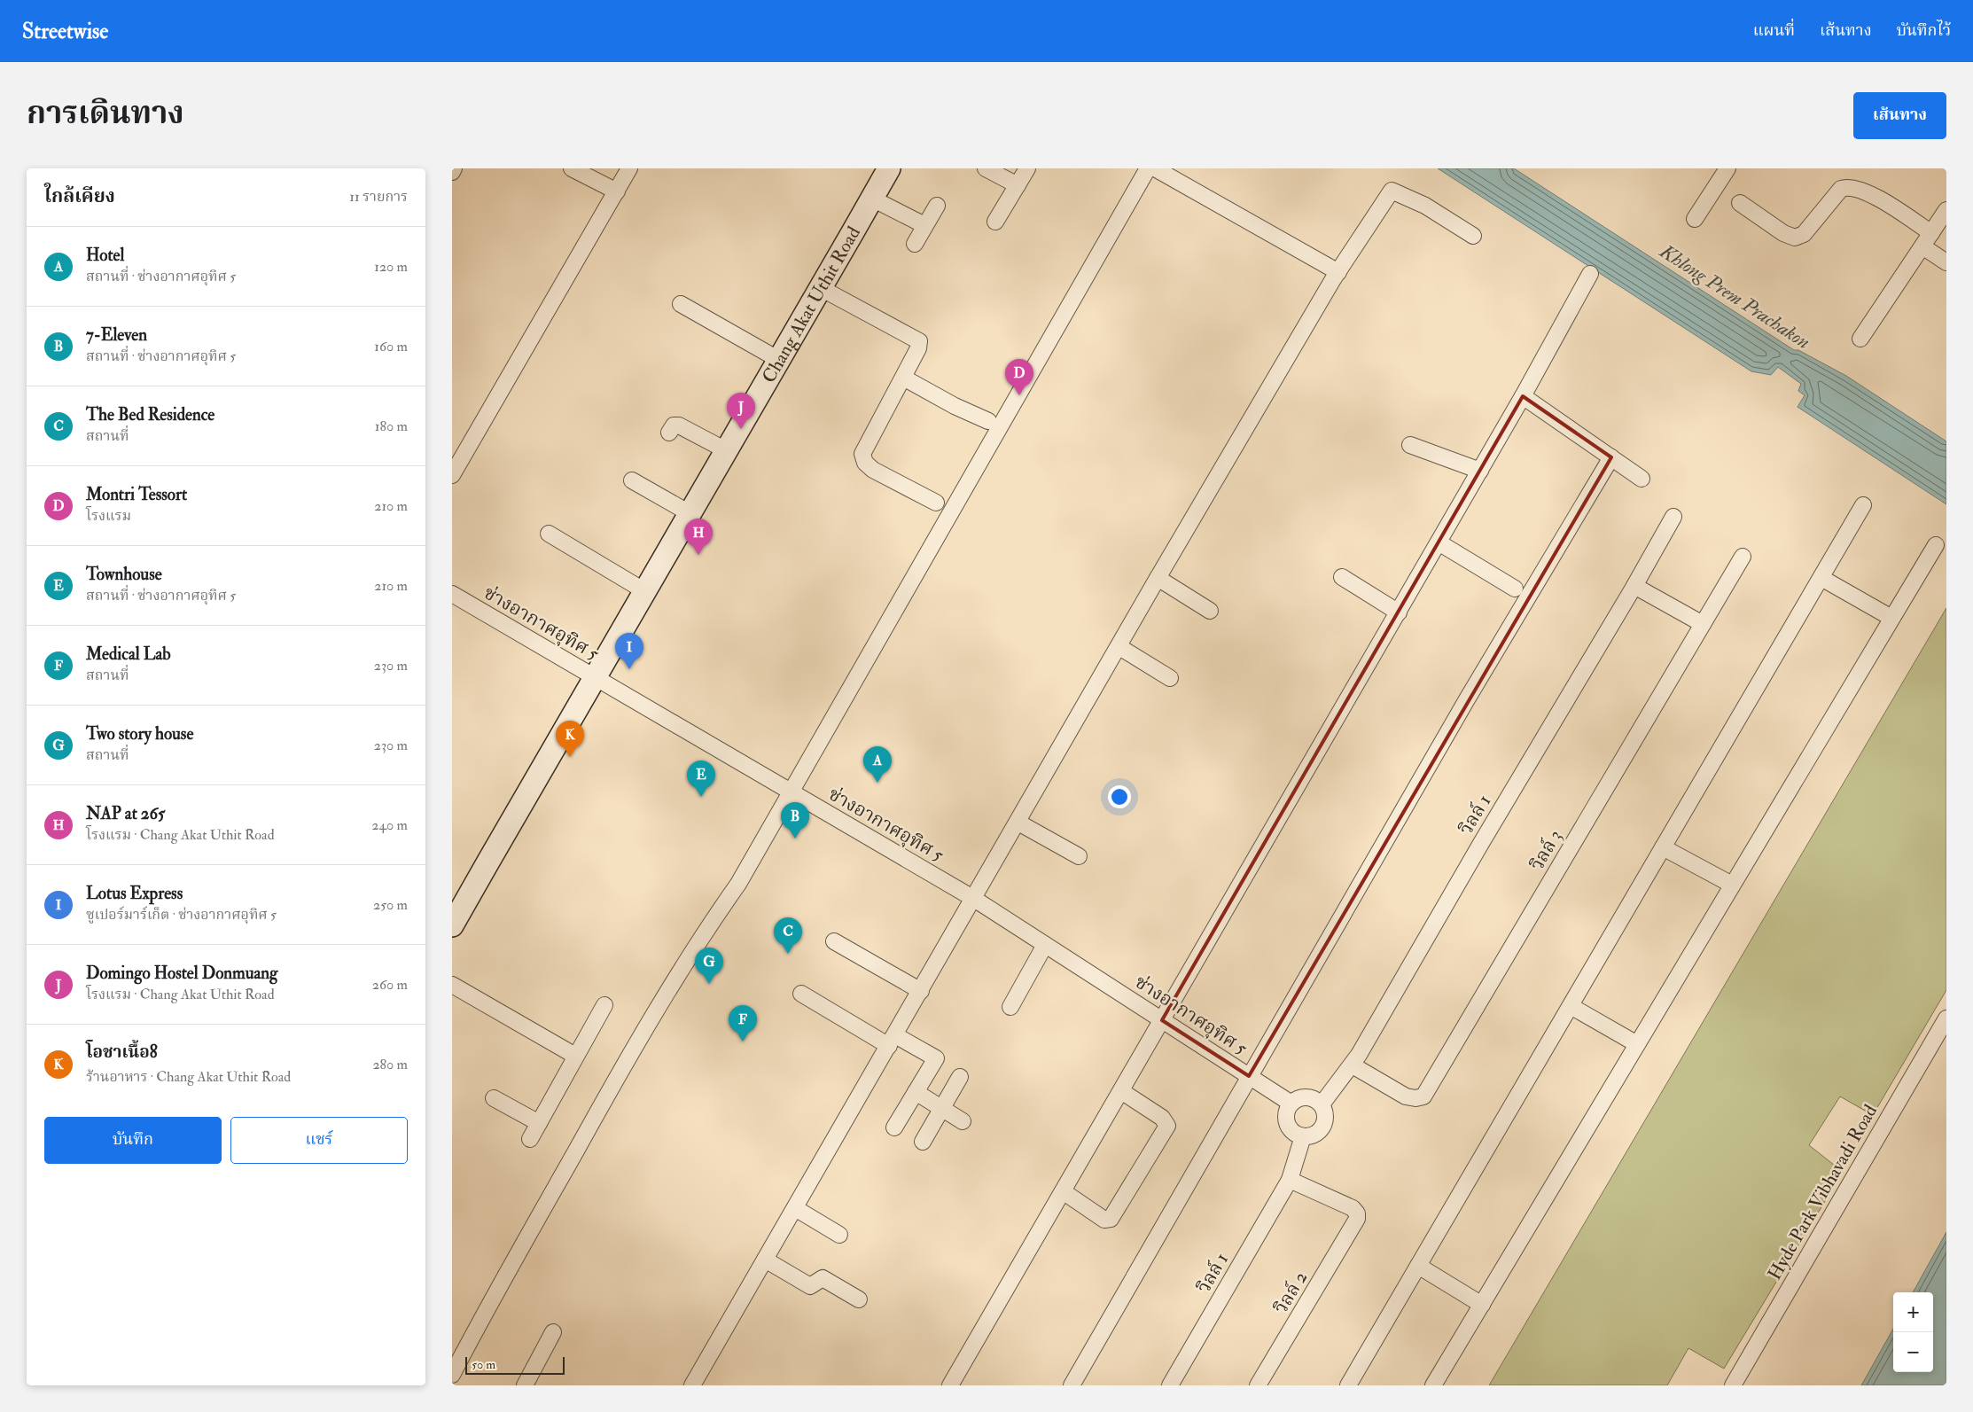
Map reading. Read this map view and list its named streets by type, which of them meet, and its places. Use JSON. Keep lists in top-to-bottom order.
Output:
{
  "streets": {
    "street": [
      "Chang Akat Uthit Road",
      "ช่างอากาศอุทิศ 5",
      "วิลล์ 1",
      "วิลล์ 3",
      "Hyde Park Vibhavadi Road",
      "วิลล์ 2"
    ]
  },
  "crossings": [
    ["Chang Akat Uthit Road", "ช่างอากาศอุทิศ 5"],
    ["ช่างอากาศอุทิศ 5", "วิลล์ 1"],
    ["วิลล์ 1", "วิลล์ 3"],
    ["วิลล์ 1", "วิลล์ 2"]
  ],
  "water": ["Khlong Prem Prachakon"],
  "scale_bar": "50 m",
  "page": {
    "header": "Streetwise",
    "nav": ["แผนที่", "เส้นทาง", "บันทึกไว้"],
    "title": "การเดินทาง",
    "buttons": [
      "เส้นทาง",
      ["บันทึก", "แชร์"]
    ],
    "heading": ["ใกล้เคียง", "11 รายการ"],
    "list": [
      {
        "mark": "A",
        "name": "Hotel",
        "note": "สถานที่ · ช่างอากาศอุทิศ 5",
        "value": "120 m"
      },
      {
        "mark": "B",
        "name": "7-Eleven",
        "note": "สถานที่ · ช่างอากาศอุทิศ 5",
        "value": "160 m"
      },
      {
        "mark": "C",
        "name": "The Bed Residence",
        "note": "สถานที่",
        "value": "180 m"
      },
      {
        "mark": "D",
        "name": "Montri Tessort",
        "note": "โรงแรม",
        "value": "210 m"
      },
      {
        "mark": "E",
        "name": "Townhouse",
        "note": "สถานที่ · ช่างอากาศอุทิศ 5",
        "value": "210 m"
      },
      {
        "mark": "F",
        "name": "Medical Lab",
        "note": "สถานที่",
        "value": "230 m"
      },
      {
        "mark": "G",
        "name": "Two story house",
        "note": "สถานที่",
        "value": "230 m"
      },
      {
        "mark": "H",
        "name": "NAP at 265",
        "note": "โรงแรม · Chang Akat Uthit Road",
        "value": "240 m"
      },
      {
        "mark": "I",
        "name": "Lotus Express",
        "note": "ซูเปอร์มาร์เก็ต · ช่างอากาศอุทิศ 5",
        "value": "250 m"
      },
      {
        "mark": "J",
        "name": "Domingo Hostel Donmuang",
        "note": "โรงแรม · Chang Akat Uthit Road",
        "value": "260 m"
      },
      {
        "mark": "K",
        "name": "โอชาเนื้อ8",
        "note": "ร้านอาหาร · Chang Akat Uthit Road",
        "value": "280 m"
      }
    ],
    "pins": [
      "D",
      "J",
      "H",
      "I",
      "K",
      "A",
      "E",
      "B",
      "C",
      "G",
      "F"
    ],
    "map_buttons": ["+", "−"],
    "scale": "50 m"
  }
}
